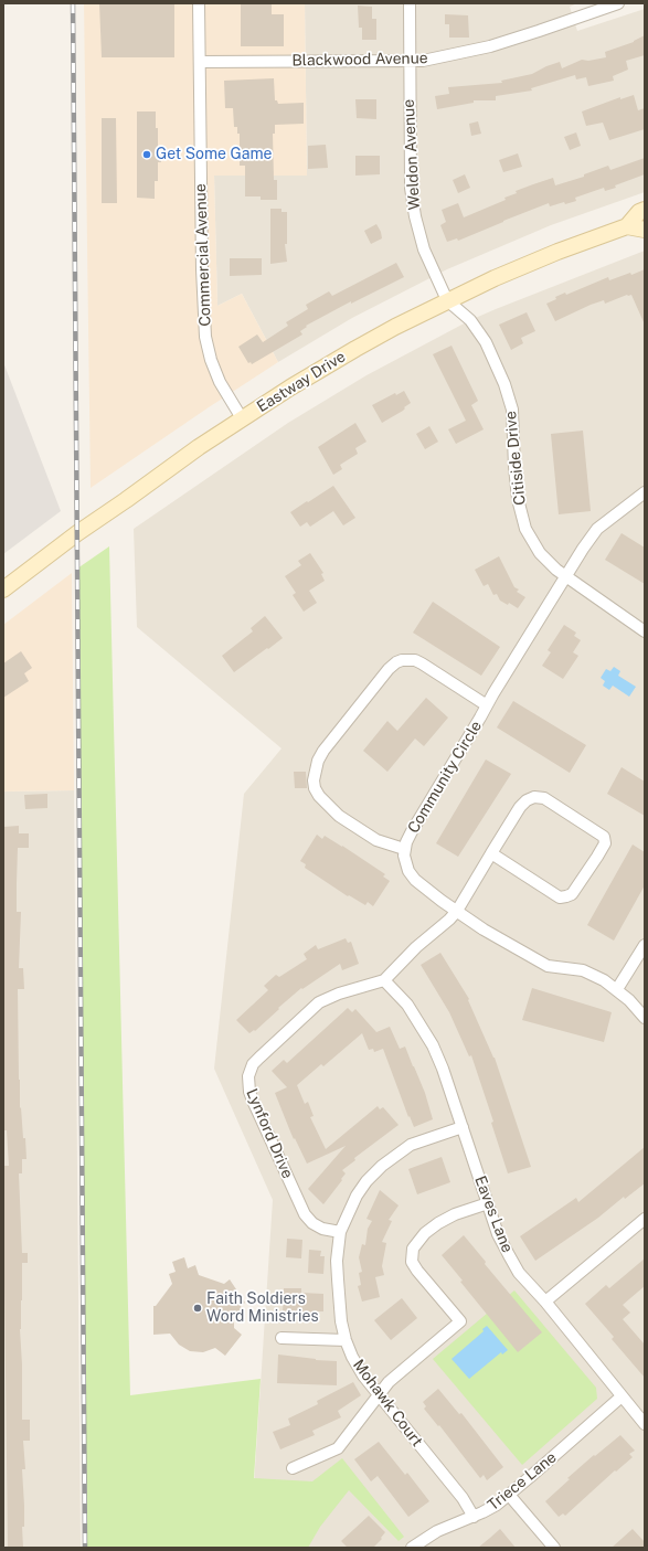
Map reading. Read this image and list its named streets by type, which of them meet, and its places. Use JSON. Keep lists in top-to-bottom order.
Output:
{
  "streets": {
    "main road": ["Eastway Drive"],
    "street": [
      "Blackwood Avenue",
      "Weldon Avenue",
      "Commercial Avenue",
      "Citiside Drive",
      "Community Circle",
      "Lynford Drive",
      "Eaves Lane",
      "Mohawk Court",
      "Triece Lane"
    ]
  },
  "crossings": [
    ["Blackwood Avenue", "Weldon Avenue"],
    ["Blackwood Avenue", "Commercial Avenue"],
    ["Weldon Avenue", "Eastway Drive"],
    ["Weldon Avenue", "Citiside Drive"],
    ["Commercial Avenue", "Eastway Drive"],
    ["Eastway Drive", "Citiside Drive"],
    ["Citiside Drive", "Community Circle"],
    ["Lynford Drive", "Eaves Lane"],
    ["Lynford Drive", "Mohawk Court"],
    ["Eaves Lane", "Mohawk Court"],
    ["Eaves Lane", "Triece Lane"],
    ["Mohawk Court", "Triece Lane"]
  ],
  "places": ["Get Some Game", "Faith Soldiers Word Ministries"]
}
